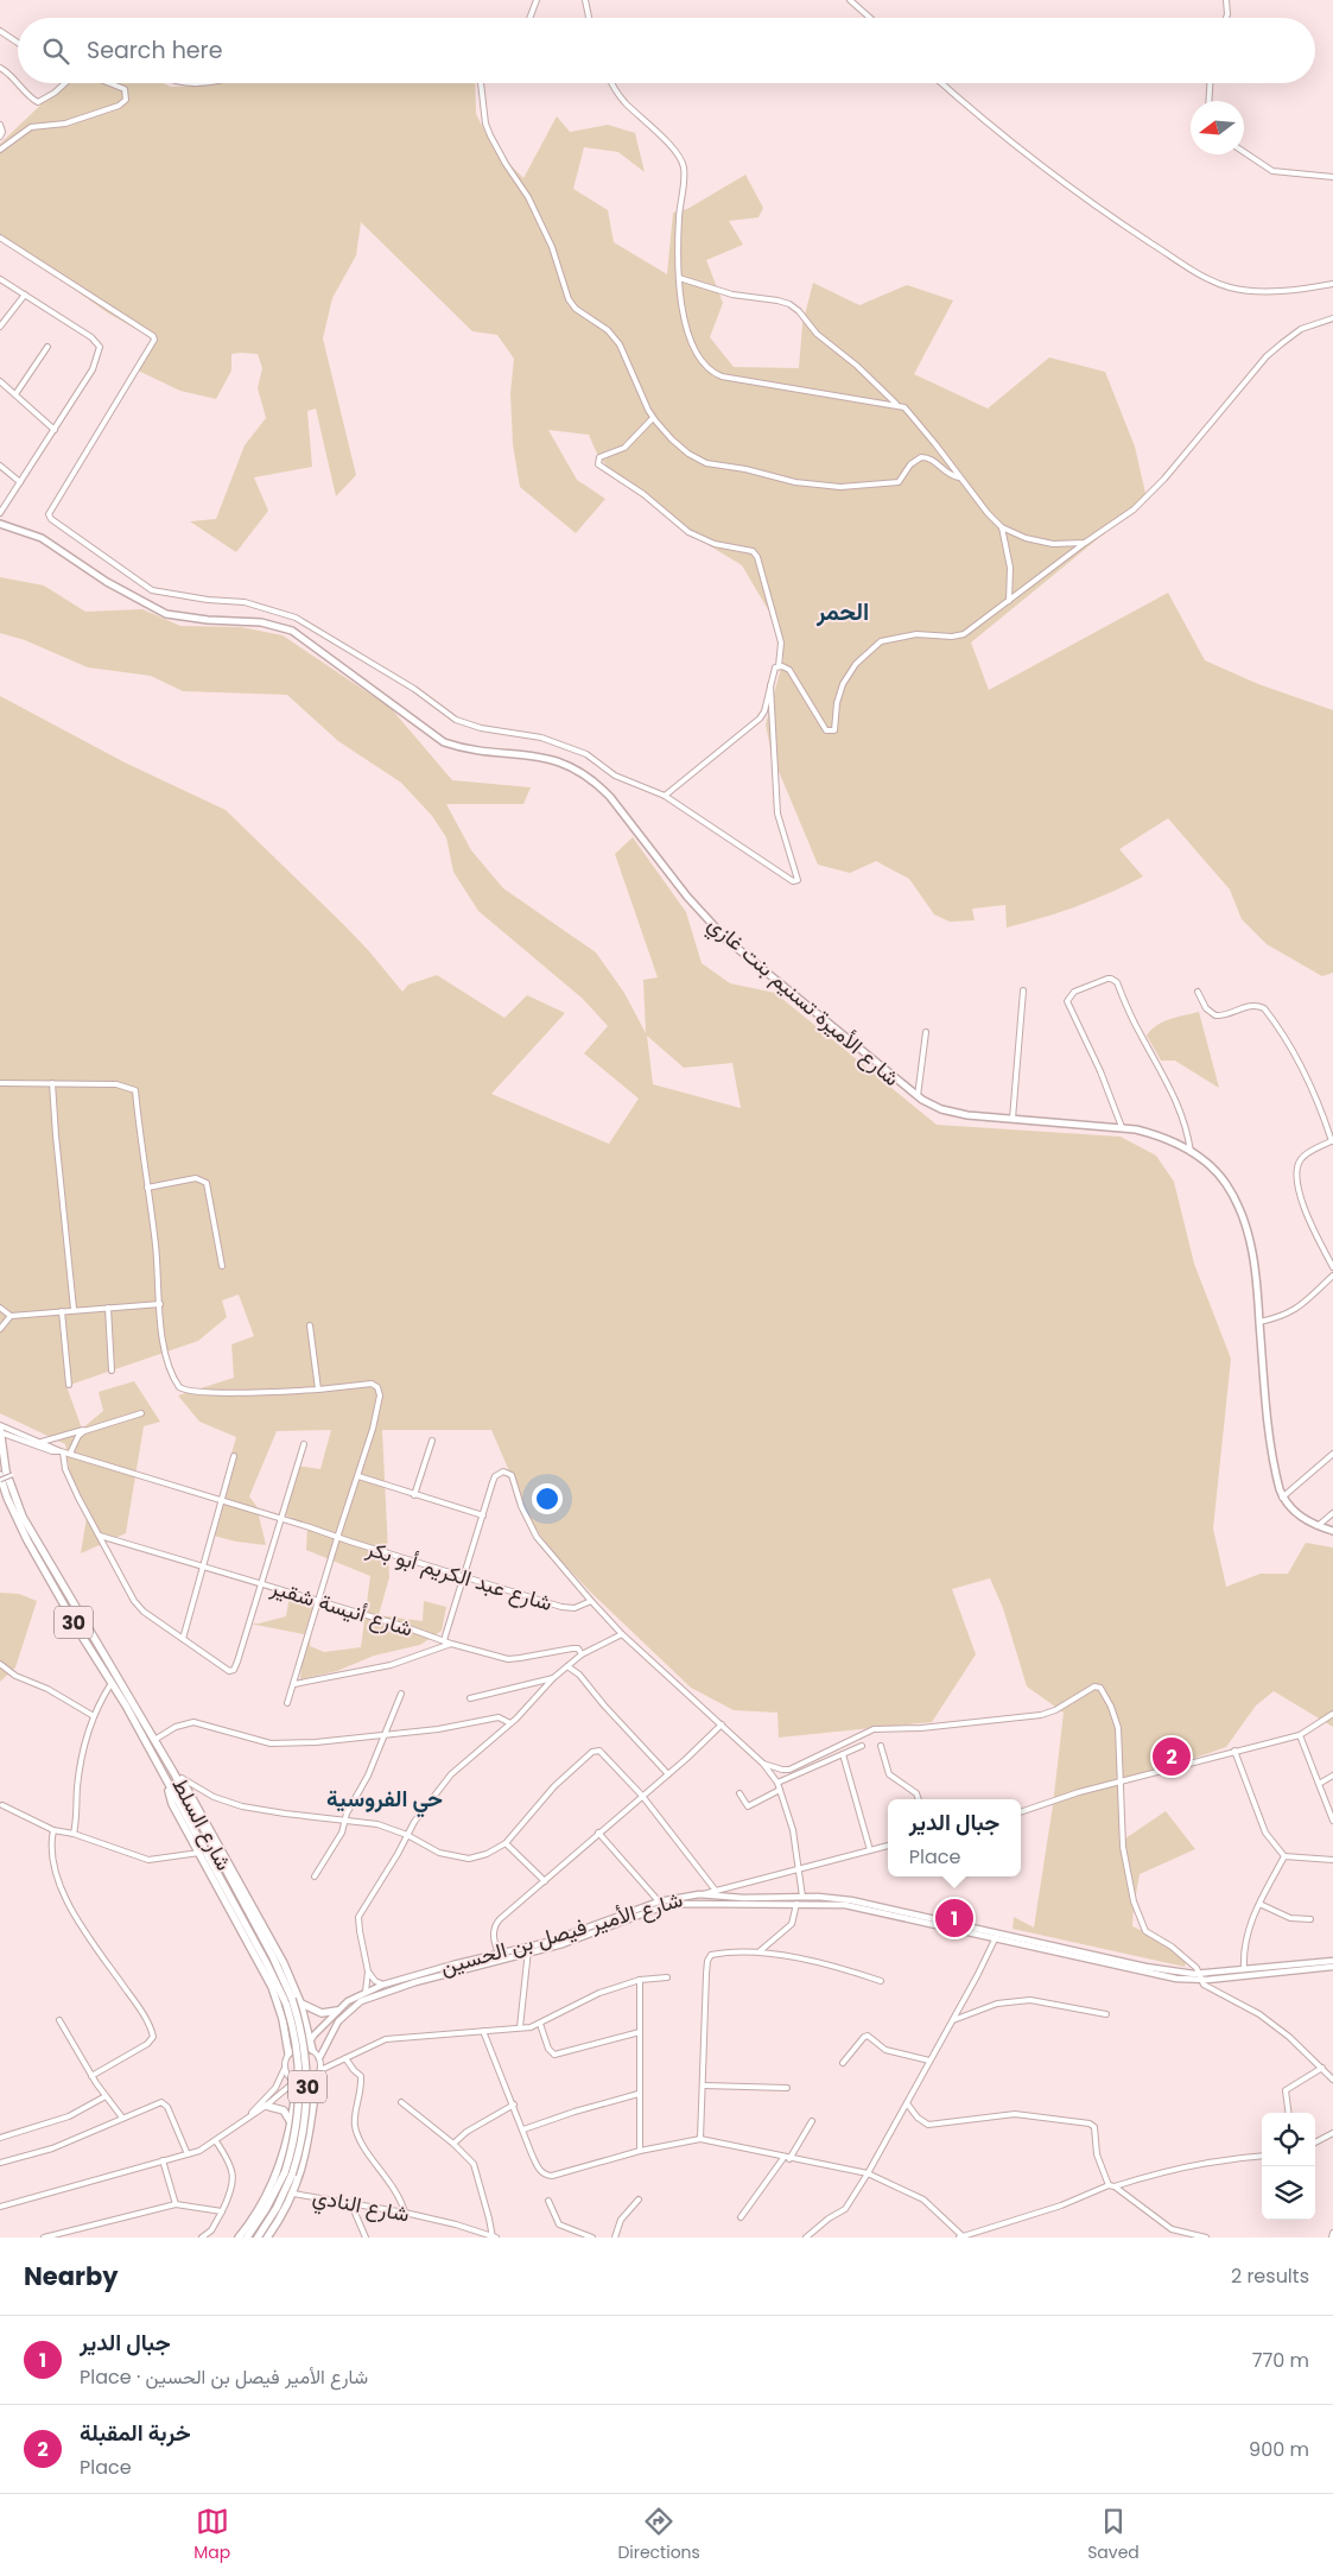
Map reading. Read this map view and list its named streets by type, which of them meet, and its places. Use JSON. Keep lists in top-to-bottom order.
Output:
{
  "streets": {
    "main road": ["شارع الأميرة تسنيم بنت غازي", "30", "شارع السلط"],
    "street": [
      "شارع عبد الكريم أبو بكر",
      "شارع أنيسة شقير",
      "شارع الأمير فيصل بن الحسين",
      "شارع النادي"
    ]
  },
  "crossings": [
    ["شارع عبد الكريم أبو بكر", "شارع السلط"]
  ],
  "districts": ["الحمر", "حي الفروسية"],
  "north": "left",
  "page": {
    "search": "Search here",
    "pins": ["2", "1"],
    "popup": ["جبال الدير", "Place"],
    "heading": ["Nearby", "2 results"],
    "list": [
      {
        "mark": "1",
        "name": "جبال الدير",
        "note": "Place · شارع الأمير فيصل بن الحسين",
        "value": "770 m"
      },
      {
        "mark": "2",
        "name": "خربة المقبلة",
        "note": "Place",
        "value": "900 m"
      }
    ],
    "nav": ["Map", "Directions", "Saved"]
  }
}
